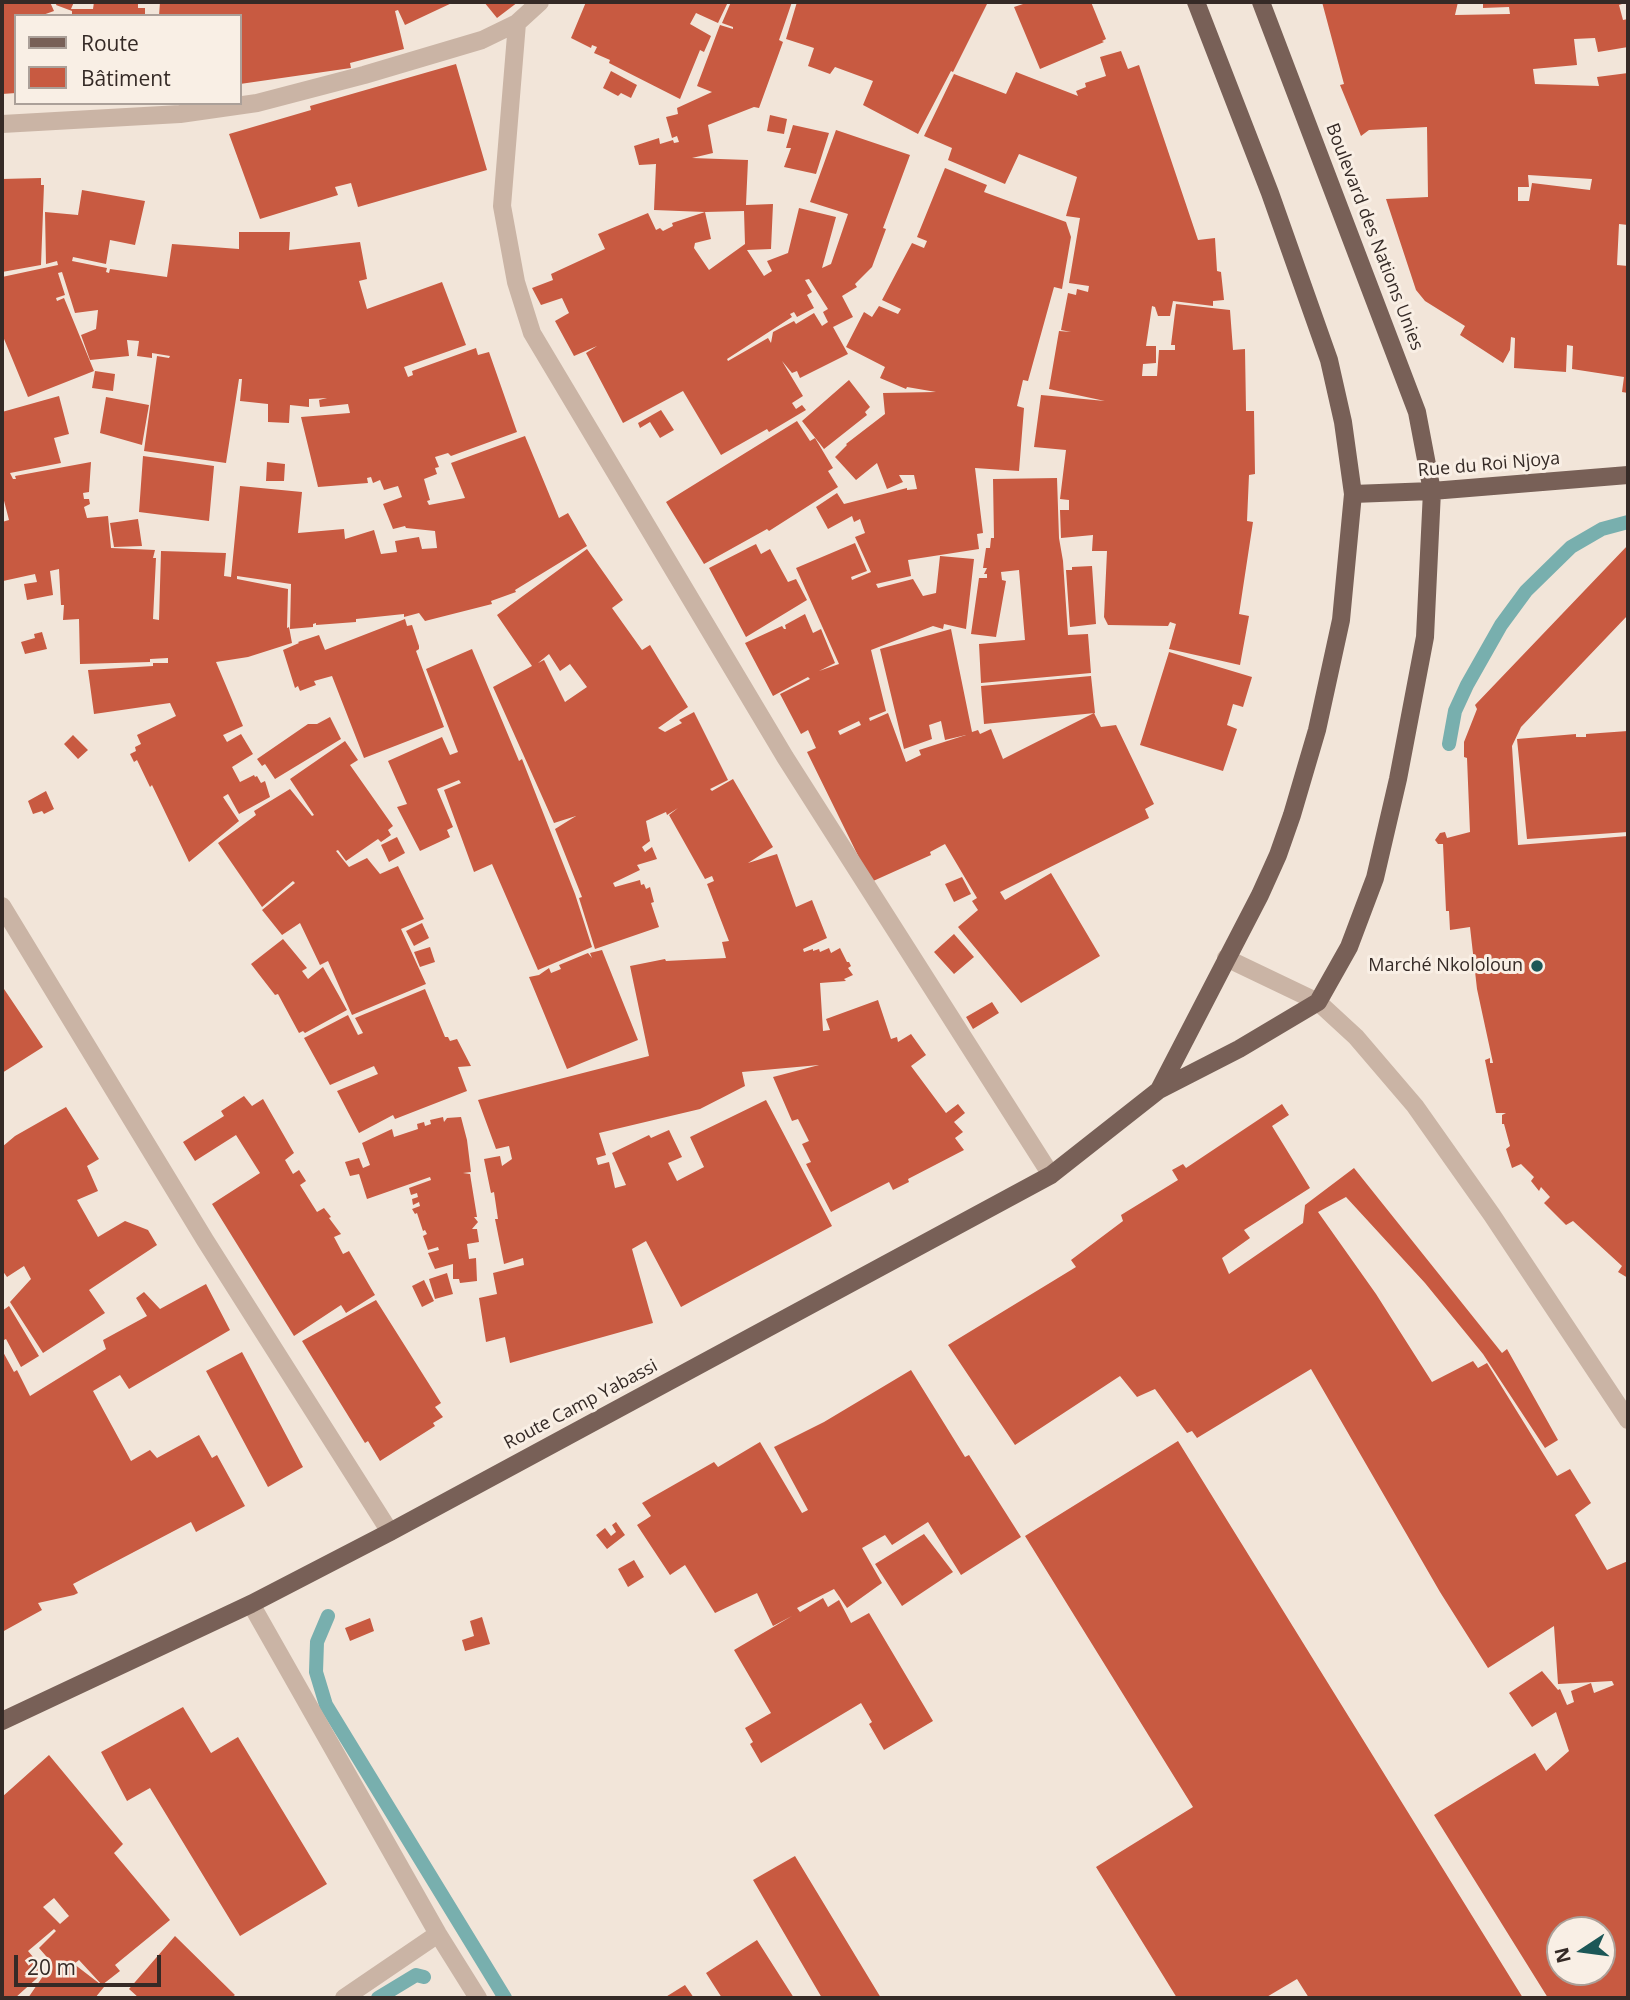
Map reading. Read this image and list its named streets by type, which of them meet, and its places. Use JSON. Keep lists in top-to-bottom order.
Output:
{
  "streets": {
    "main road": ["Boulevard des Nations Unies", "Rue du Roi Njoya", "Route Camp Yabassi"]
  },
  "crossings": [
    ["Boulevard des Nations Unies", "Rue du Roi Njoya"]
  ],
  "places": ["Marché Nkololoun"],
  "legend": ["Route", "Bâtiment"],
  "scale_bar": "20 m",
  "north": "left"
}
